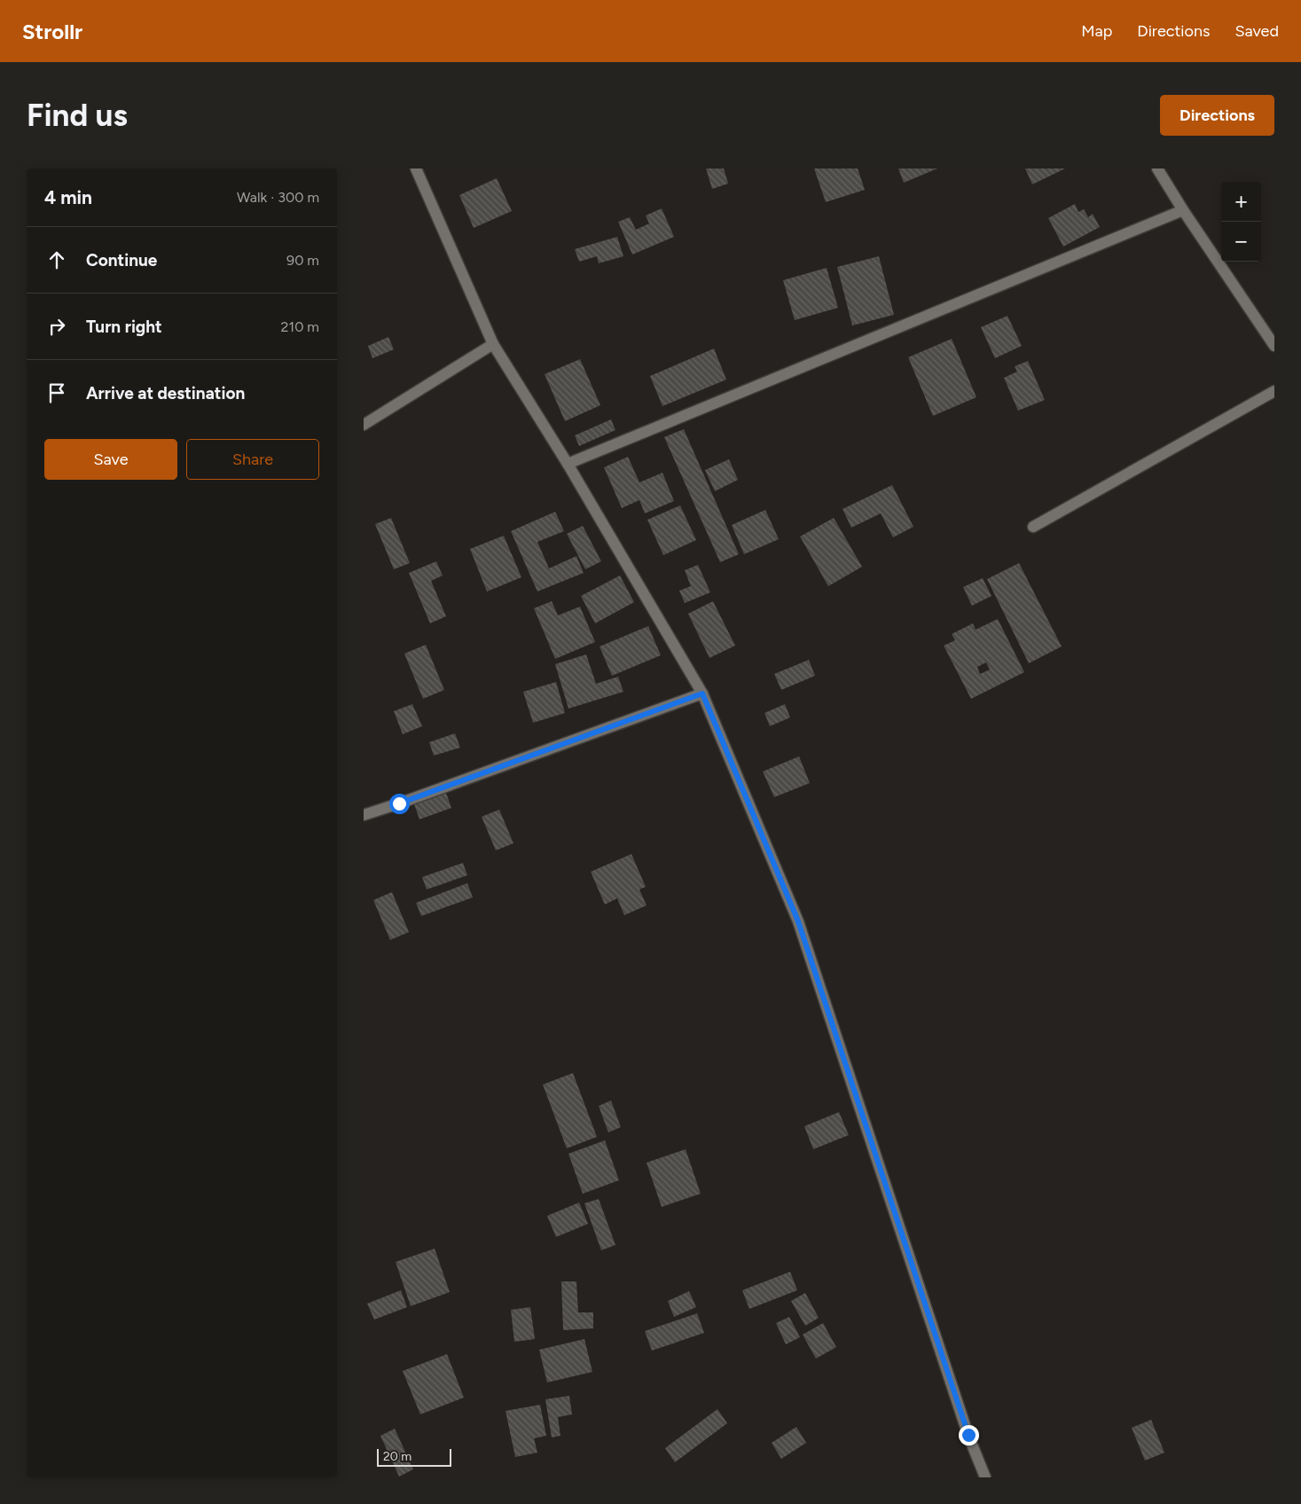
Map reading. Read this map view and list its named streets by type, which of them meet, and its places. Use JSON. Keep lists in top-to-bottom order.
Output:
{
  "scale_bar": "20 m",
  "page": {
    "header": "Strollr",
    "nav": ["Map", "Directions", "Saved"],
    "buttons": [
      "Directions",
      ["Save", "Share"]
    ],
    "title": "Find us",
    "heading": ["4 min", "Walk · 300 m"],
    "map_buttons": ["+", "−"],
    "list": [
      ["Continue", "90 m"],
      ["Turn right", "210 m"],
      "Arrive at destination"
    ],
    "scale": "20 m"
  }
}
